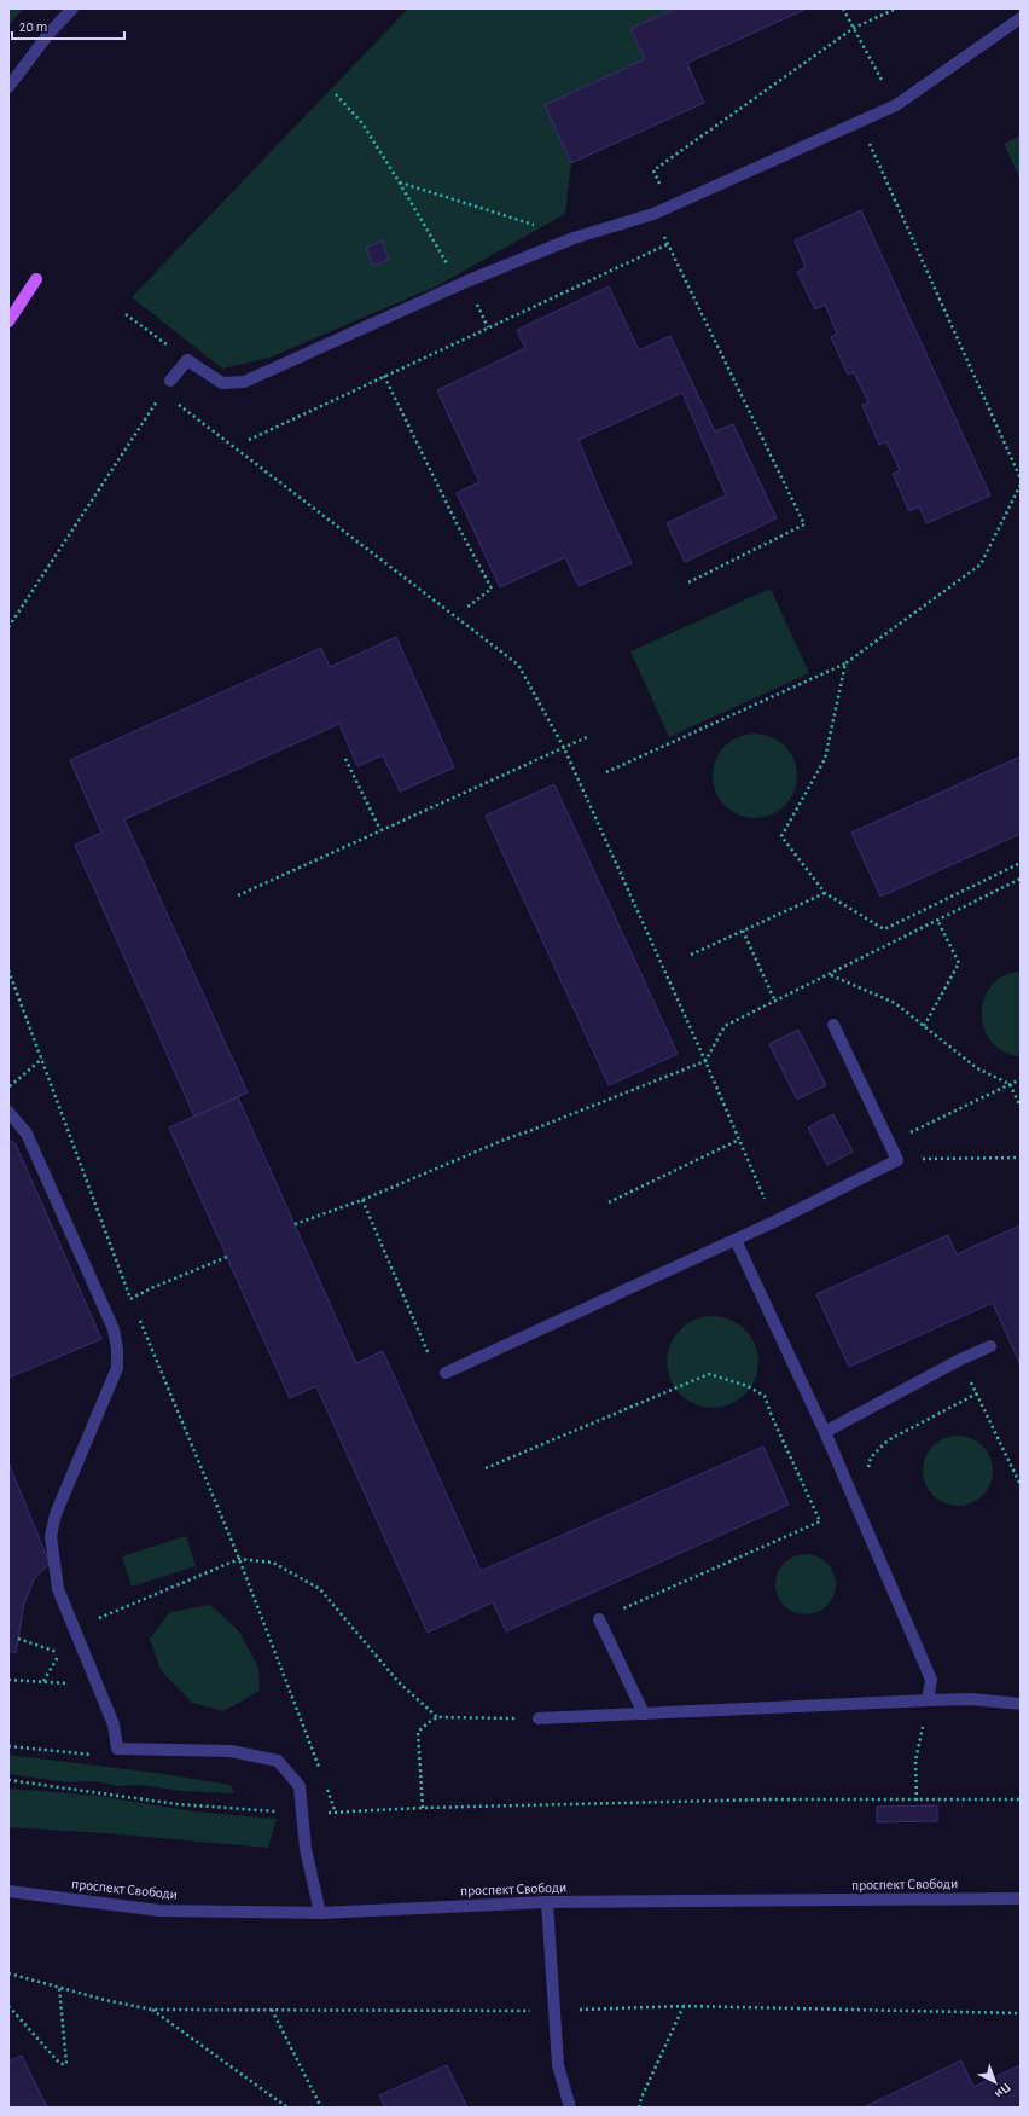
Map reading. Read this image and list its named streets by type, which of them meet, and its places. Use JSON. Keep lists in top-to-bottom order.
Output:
{
  "streets": {
    "street": ["проспект Свободи"]
  },
  "scale_bar": "20 m",
  "north": "bottom right"
}
